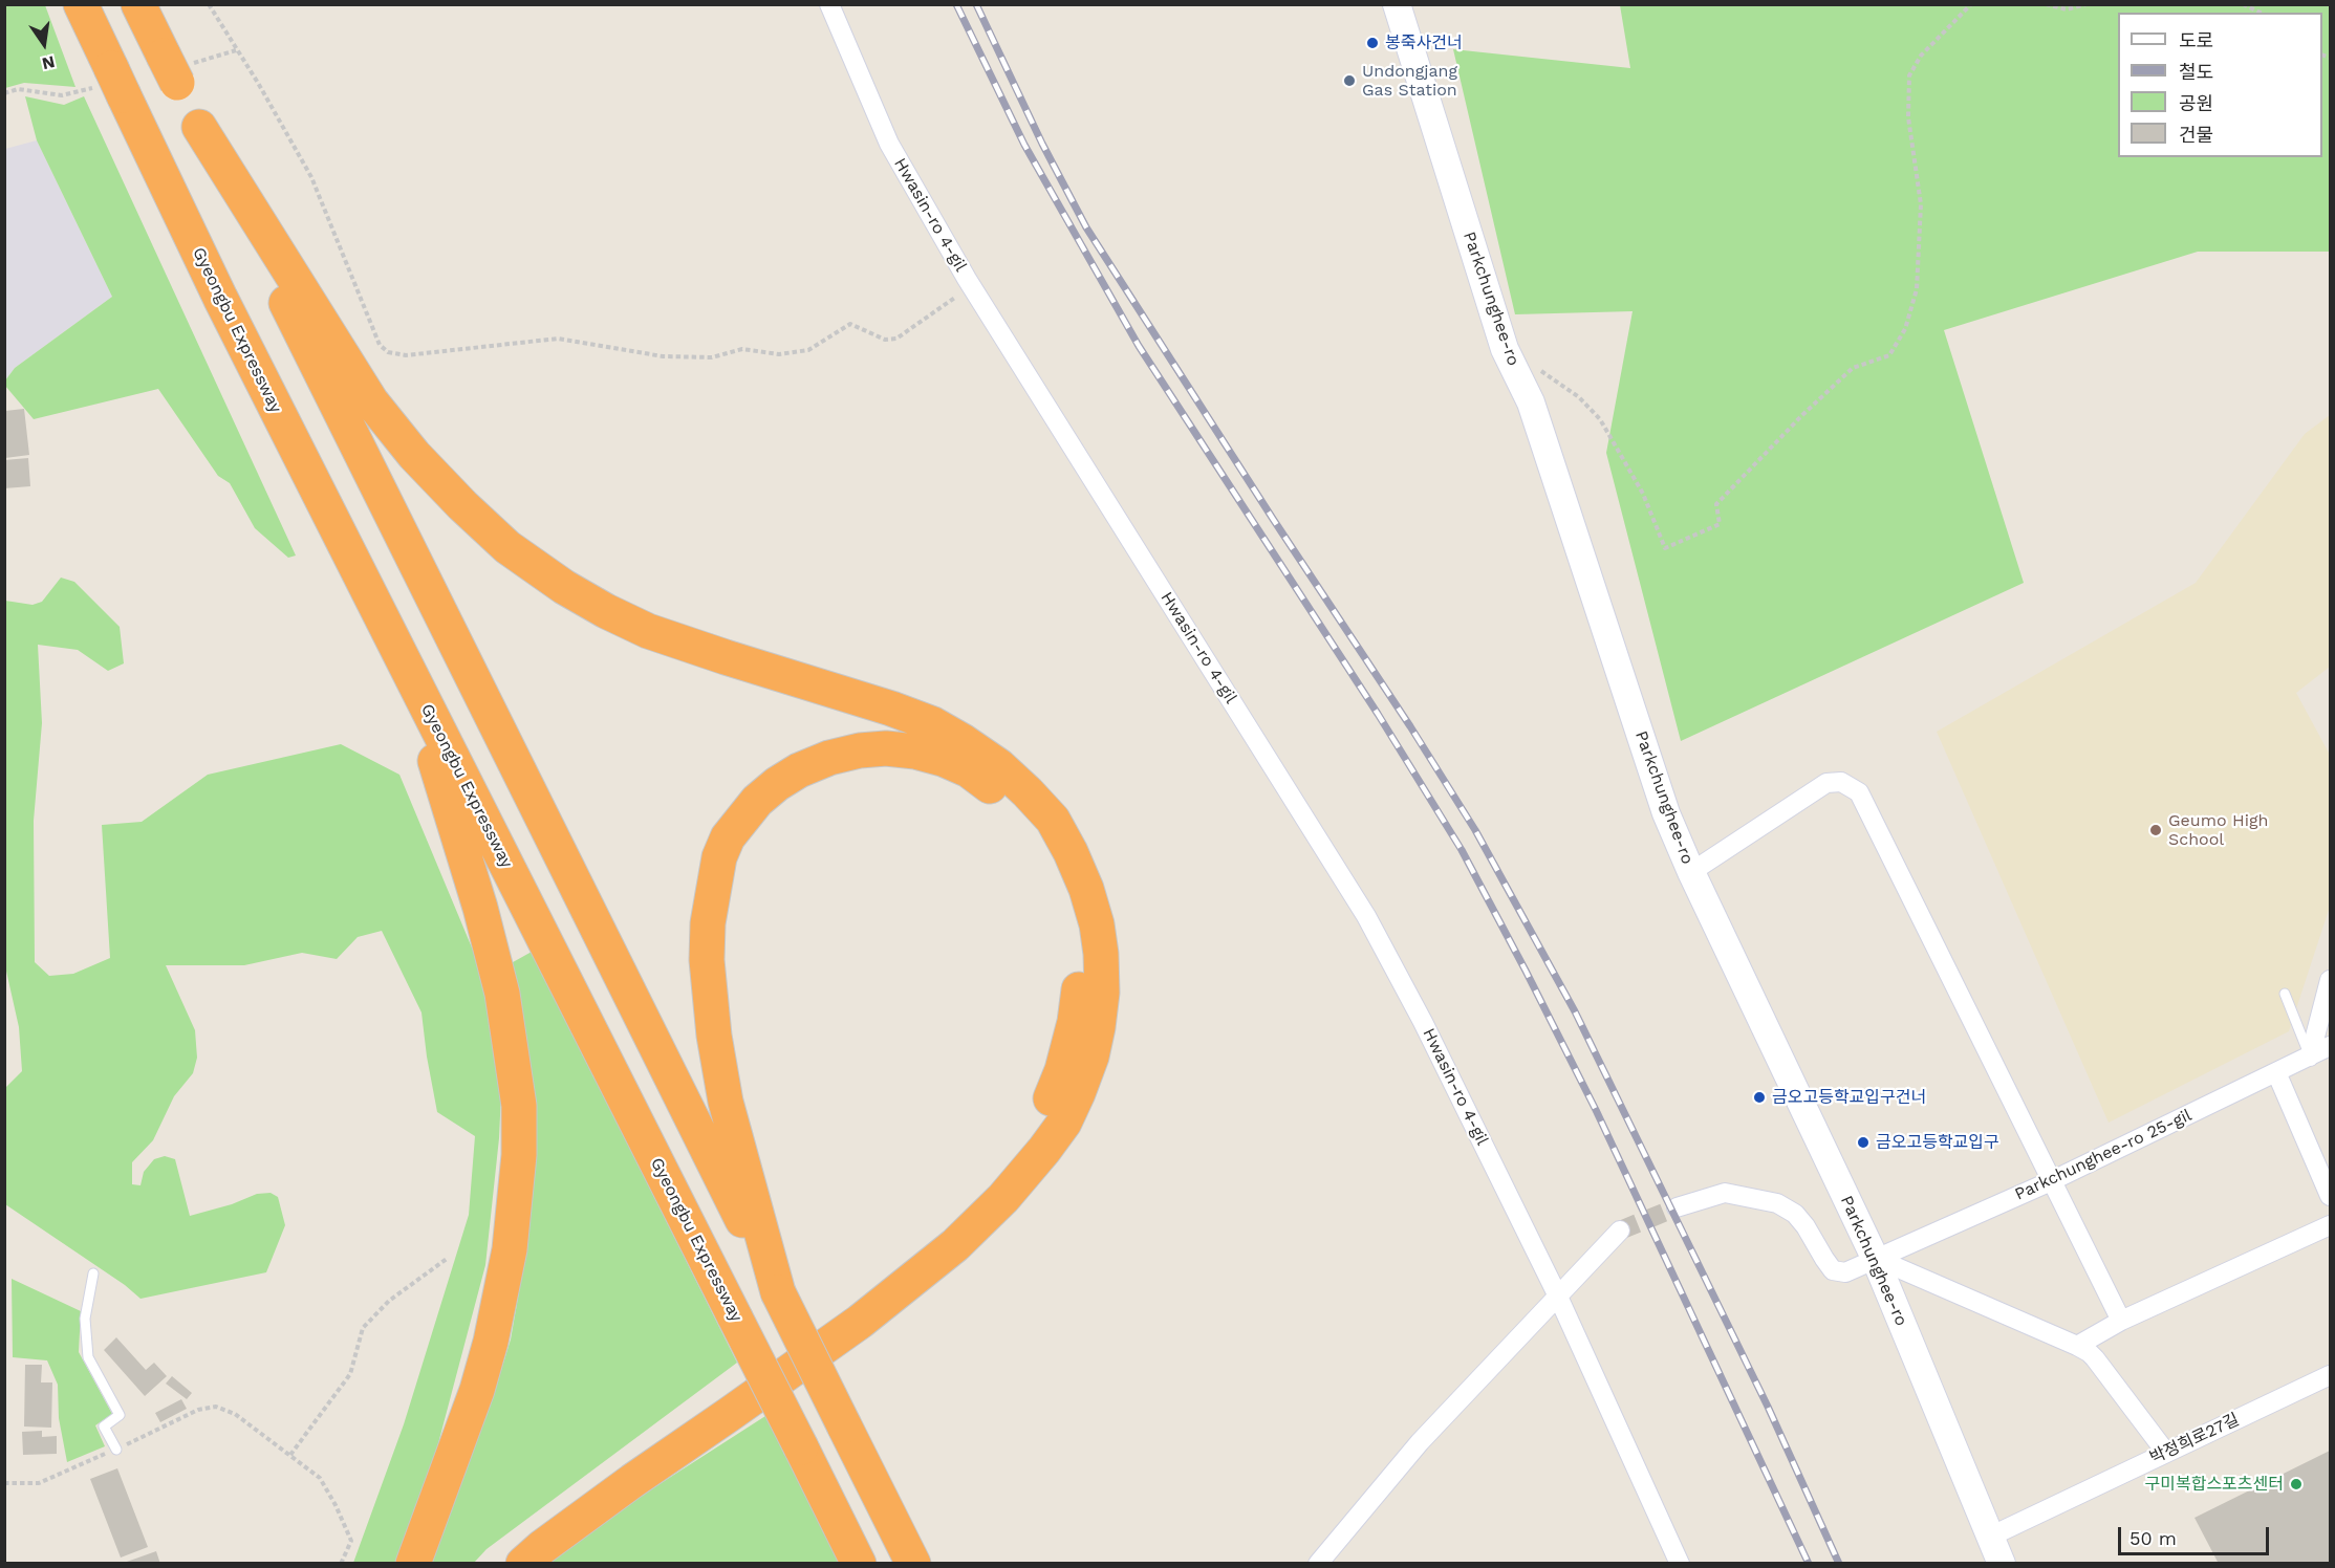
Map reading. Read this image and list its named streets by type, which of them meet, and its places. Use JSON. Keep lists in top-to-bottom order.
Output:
{
  "streets": {
    "highway": ["Gyeongbu Expressway"],
    "street": [
      "Hwasin-ro 4-gil",
      "Parkchunghee-ro",
      "Parkchunghee-ro 25-gil",
      "박정희로27길"
    ]
  },
  "crossings": [
    ["Parkchunghee-ro", "Parkchunghee-ro 25-gil"],
    ["Parkchunghee-ro", "박정희로27길"]
  ],
  "places": [
    "봉죽사건너",
    "Undongjang Gas Station",
    "Geumo High School",
    "금오고등학교입구건너",
    "금오고등학교입구",
    "구미복합스포츠센터"
  ],
  "legend": [
    "도로",
    "철도",
    "공원",
    "건물"
  ],
  "scale_bar": "50 m",
  "north": "bottom"
}
